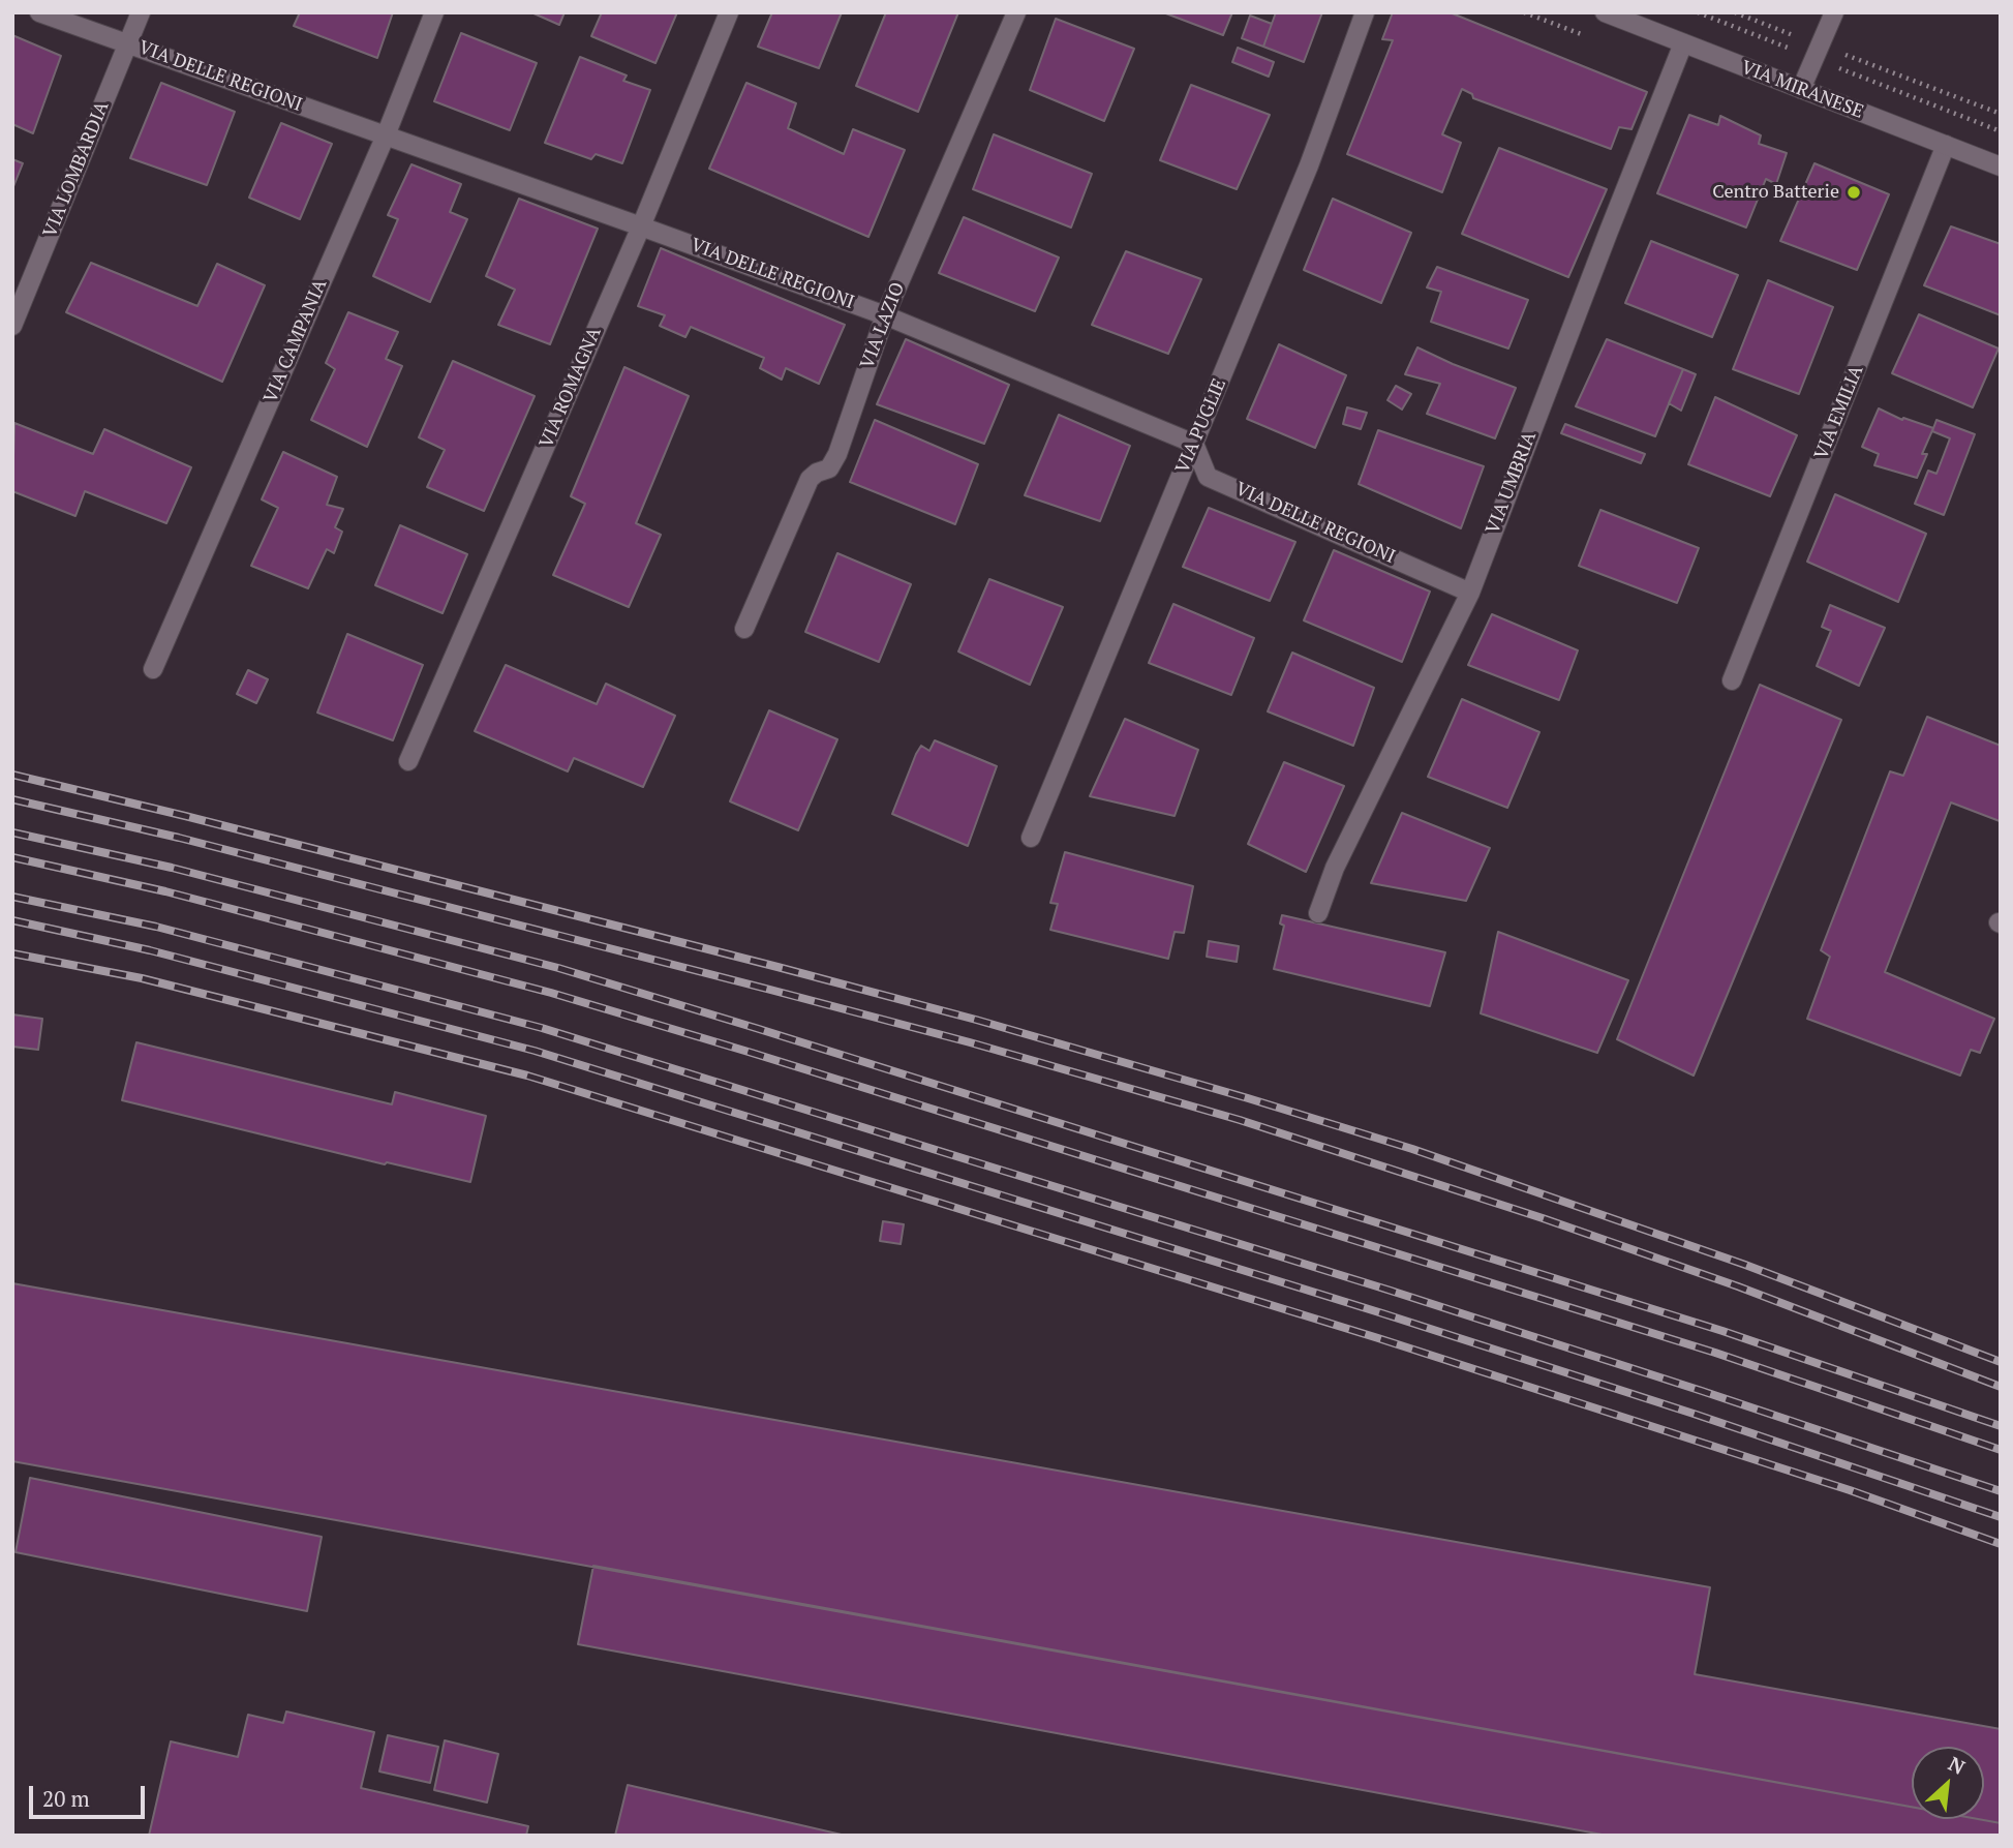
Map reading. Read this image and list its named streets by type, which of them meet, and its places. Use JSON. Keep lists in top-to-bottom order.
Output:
{
  "streets": {
    "street": [
      "VIA DELLE REGIONI",
      "VIA MIRANESE",
      "VIA LOMBARDIA",
      "VIA LAZIO",
      "VIA CAMPANIA",
      "VIA ROMAGNA",
      "VIA EMILIA",
      "VIA PUGLIE",
      "VIA UMBRIA"
    ]
  },
  "crossings": [
    ["VIA DELLE REGIONI", "VIA LOMBARDIA"],
    ["VIA DELLE REGIONI", "VIA LAZIO"],
    ["VIA DELLE REGIONI", "VIA CAMPANIA"],
    ["VIA DELLE REGIONI", "VIA ROMAGNA"],
    ["VIA DELLE REGIONI", "VIA PUGLIE"],
    ["VIA DELLE REGIONI", "VIA UMBRIA"],
    ["VIA MIRANESE", "VIA EMILIA"],
    ["VIA MIRANESE", "VIA UMBRIA"]
  ],
  "places": ["Centro Batterie"],
  "scale_bar": "20 m",
  "north": "top right"
}
